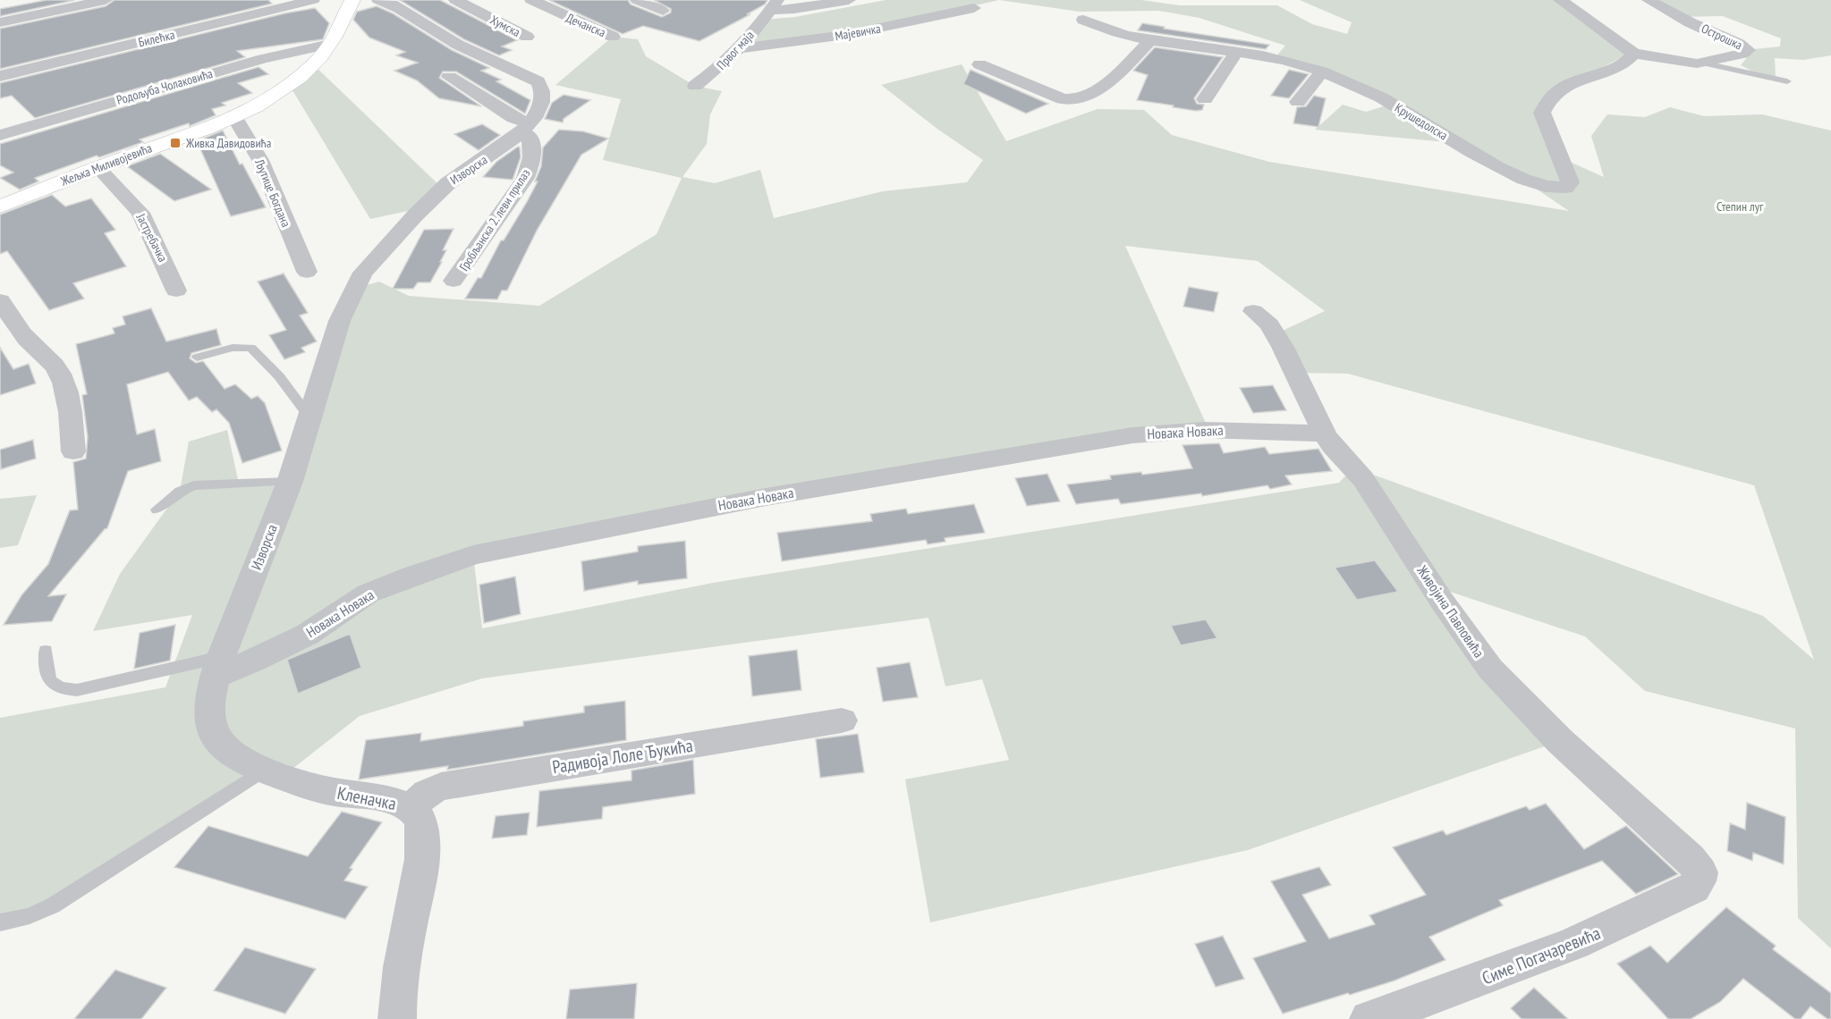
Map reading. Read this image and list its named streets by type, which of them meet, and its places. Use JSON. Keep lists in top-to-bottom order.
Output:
{
  "streets": {
    "street": [
      "Дечанска",
      "Хумска",
      "Мајевичка",
      "Острошка",
      "Билећка",
      "Првог маја",
      "Родољуба Чолаковића",
      "Крушедолска",
      "Жељка Миливојевића",
      "Изворска",
      "Љутице Богдана",
      "Гробљанска 2. леви прилаз",
      "Јастребачка",
      "Новака Новака",
      "Живојина Павловића",
      "Радивоја Лоле Ђукића",
      "Кленачка",
      "Симе Погачаревића"
    ]
  },
  "crossings": [
    ["Мајевичка", "Првог маја"],
    ["Острошка", "Крушедолска"],
    ["Родољуба Чолаковића", "Жељка Миливојевића"],
    ["Жељка Миливојевића", "Љутице Богдана"],
    ["Жељка Миливојевића", "Јастребачка"],
    ["Изворска", "Гробљанска 2. леви прилаз"],
    ["Изворска", "Новака Новака"],
    ["Изворска", "Кленачка"],
    ["Новака Новака", "Живојина Павловића"],
    ["Новака Новака", "Кленачка"],
    ["Живојина Павловића", "Симе Погачаревића"],
    ["Радивоја Лоле Ђукића", "Кленачка"]
  ],
  "parks": ["Степин луг"],
  "places": {
    "transit": ["Живка Давидовића"]
  }
}
